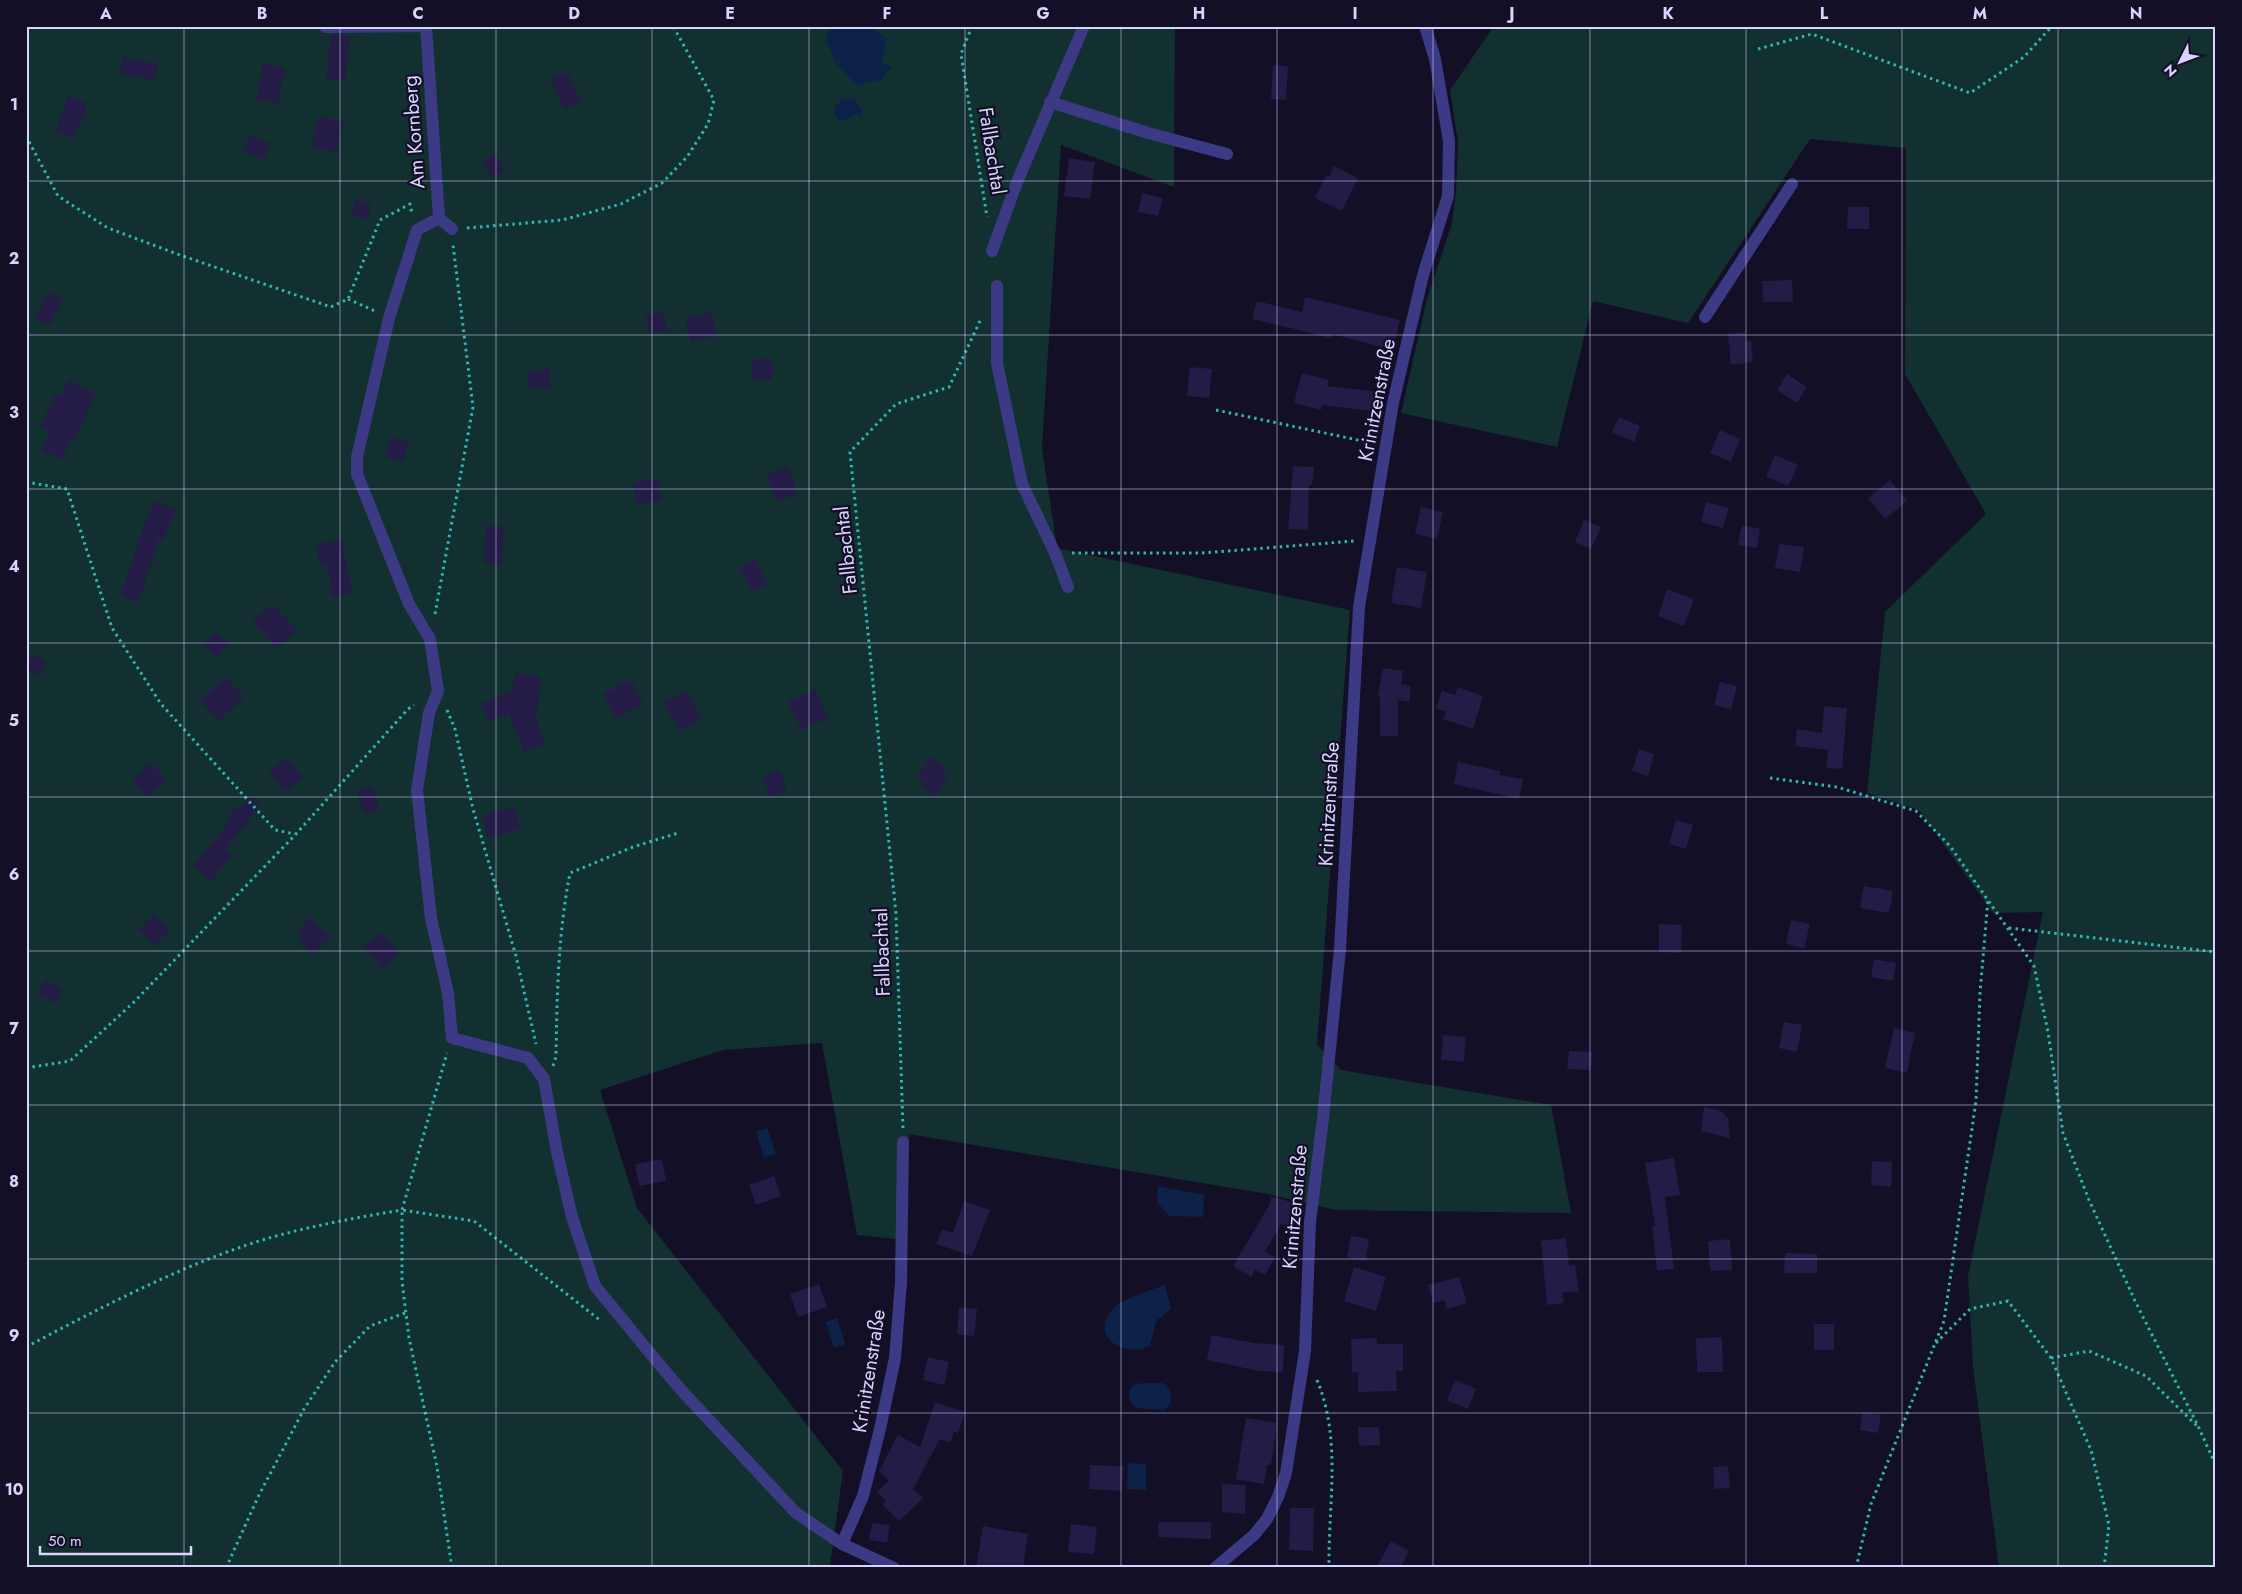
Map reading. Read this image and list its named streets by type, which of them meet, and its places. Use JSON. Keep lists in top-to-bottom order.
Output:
{
  "streets": {
    "street": ["Am Kornberg", "Krinitzenstraße"],
    "path": ["Fallbachtal"]
  },
  "crossings": [
    ["Fallbachtal", "Krinitzenstraße"]
  ],
  "scale_bar": "50 m",
  "north": "bottom left",
  "grid": {
    "columns": [
      "A",
      "B",
      "C",
      "D",
      "E",
      "F",
      "G",
      "H",
      "I",
      "J",
      "K",
      "L",
      "M",
      "N"
    ],
    "rows": [
      "1",
      "2",
      "3",
      "4",
      "5",
      "6",
      "7",
      "8",
      "9",
      "10"
    ]
  }
}
